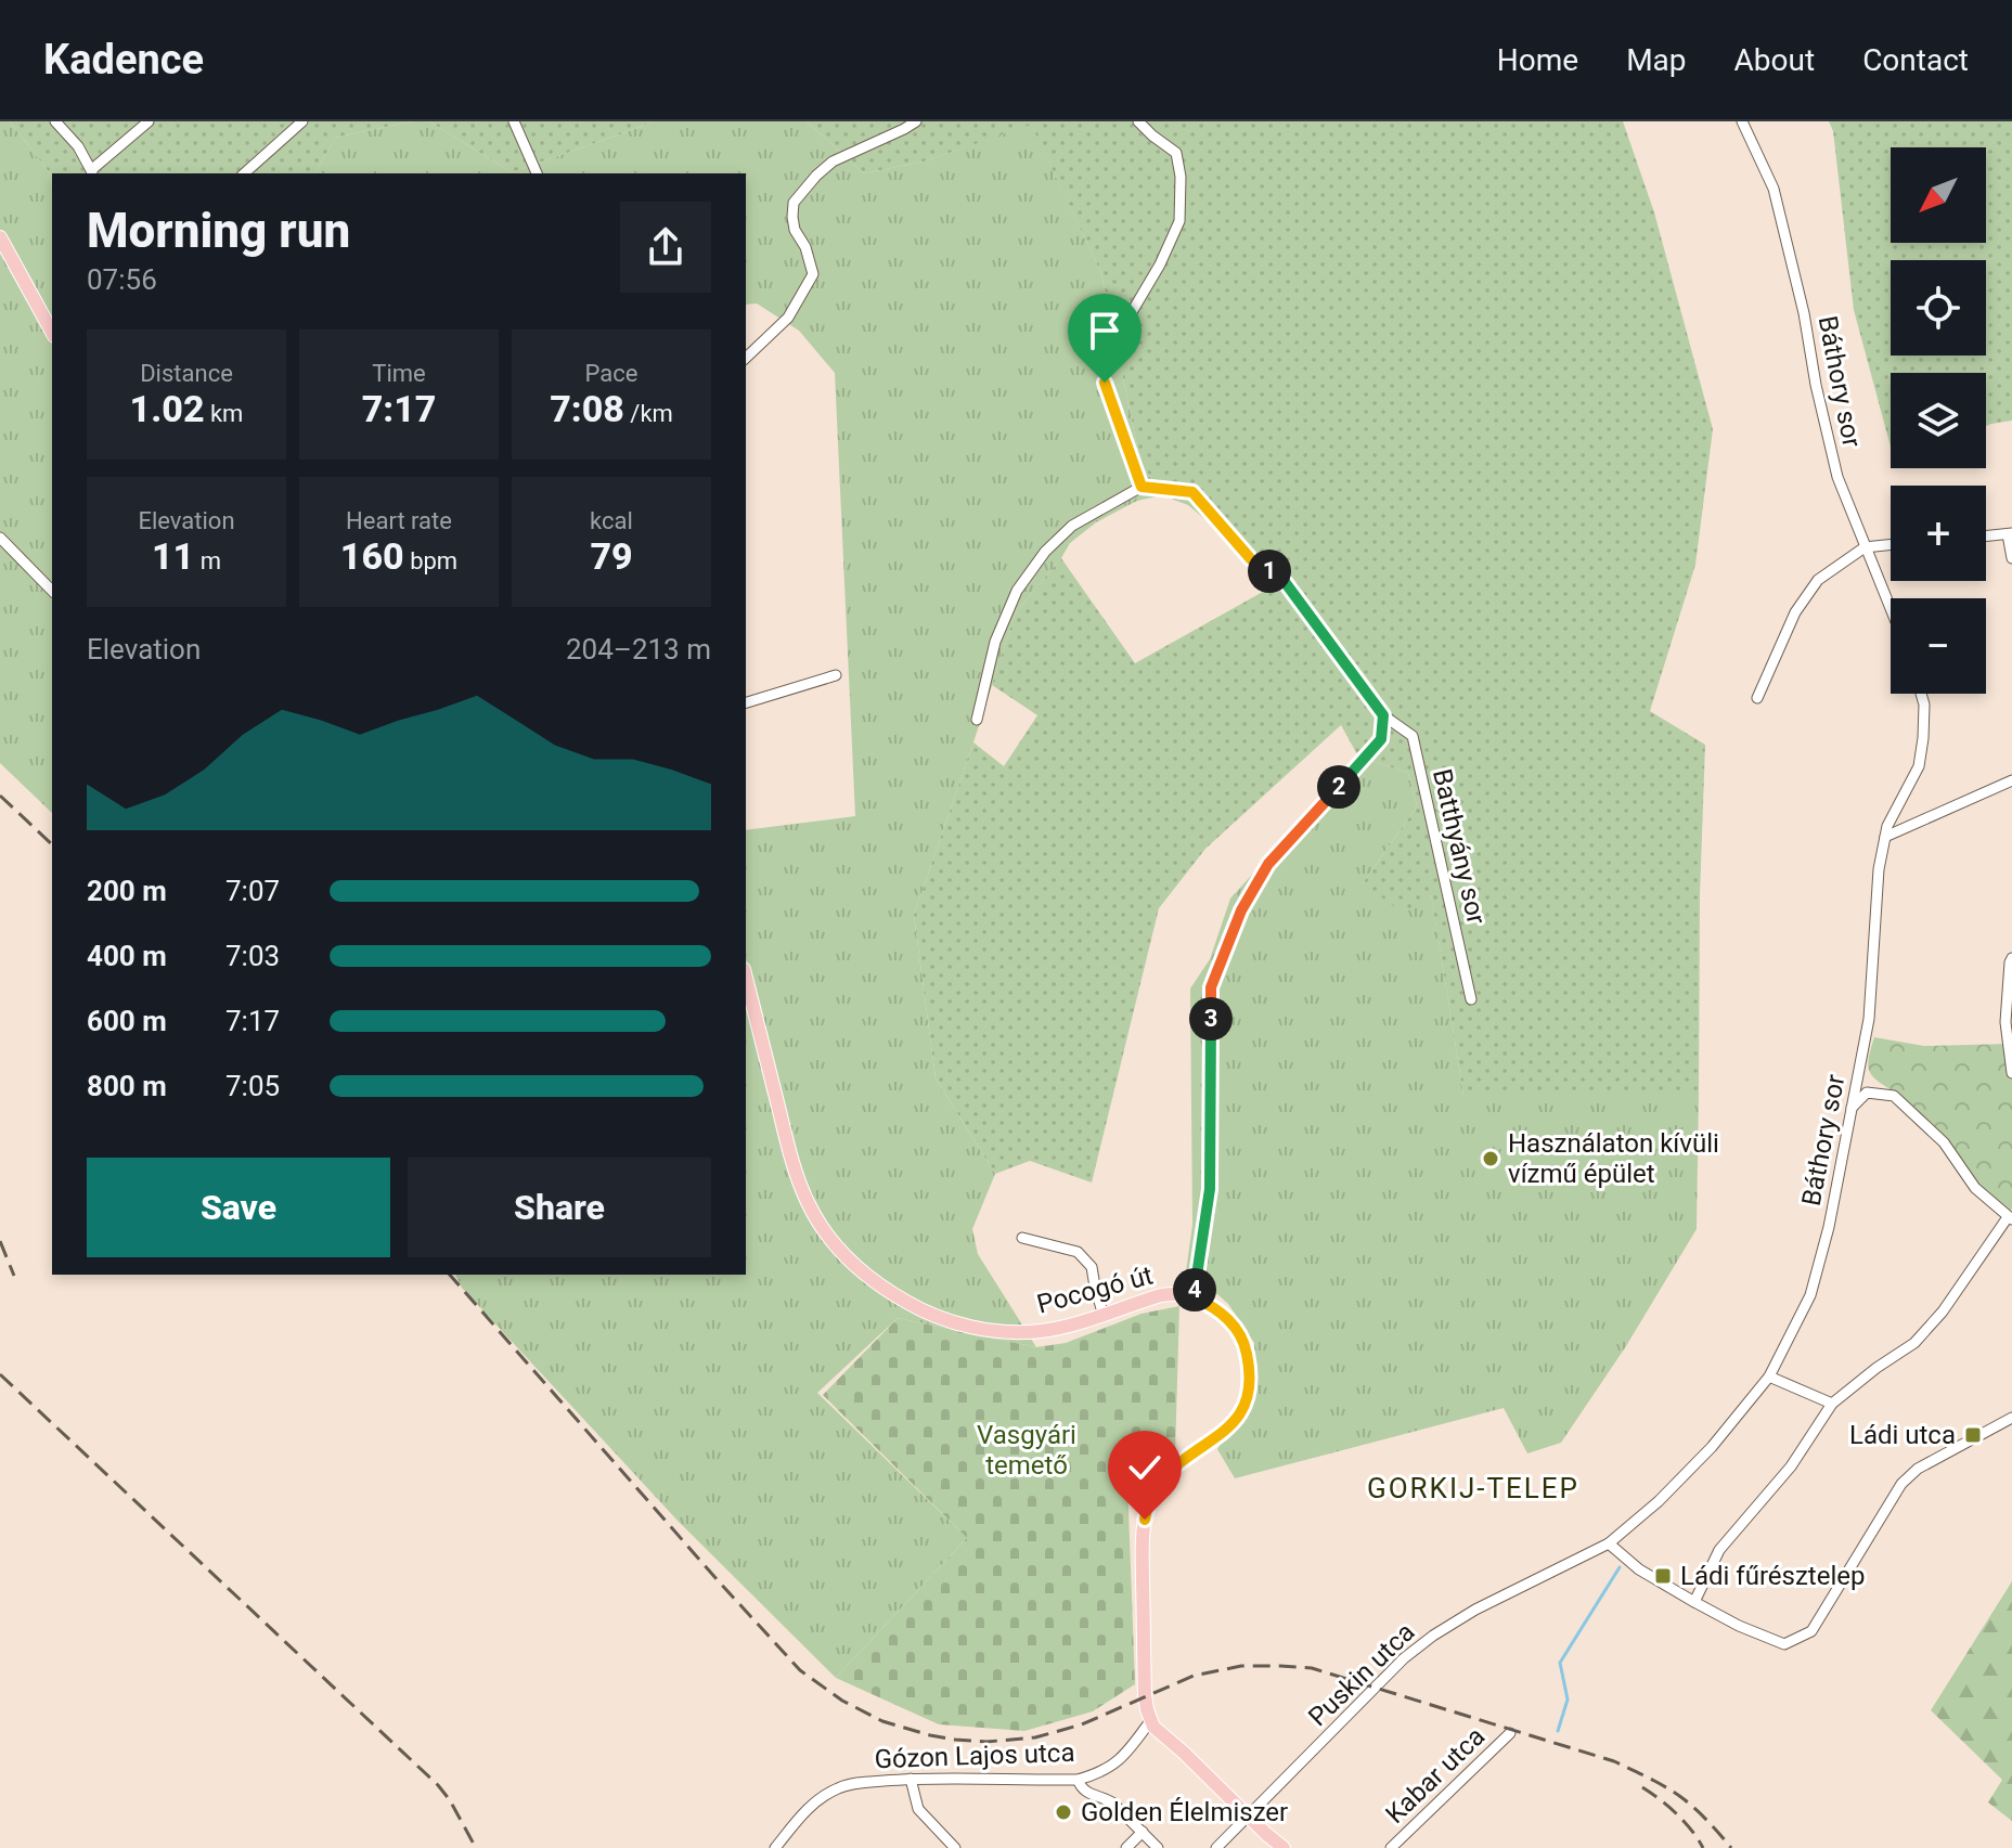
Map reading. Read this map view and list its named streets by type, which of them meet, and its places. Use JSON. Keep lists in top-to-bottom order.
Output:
{
  "streets": {
    "main road": ["Pocogó út"],
    "street": [
      "Báthory sor",
      "Batthyány sor",
      "Puskin utca",
      "Gózon Lajos utca",
      "Kabar utca"
    ]
  },
  "crossings": [
    ["Báthory sor", "Puskin utca"]
  ],
  "districts": ["GORKIJ-TELEP"],
  "parks": ["Vasgyári temető"],
  "places": {
    "other": ["Használaton kívüli vízmű épület", "Golden Élelmiszer"],
    "transit": ["Ládi utca", "Ládi fűrésztelep"]
  },
  "north": "bottom left",
  "page": {
    "header": "Kadence",
    "nav": [
      "Home",
      "Map",
      "About",
      "Contact"
    ],
    "map_buttons": ["+", "−"],
    "heading": ["Morning run", "07:56"],
    "stats": [
      ["Distance", "1.02 km"],
      ["Time", "7:17"],
      ["Pace", "7:08 /km"],
      ["Elevation", "11 m"],
      ["Heart rate", "160 bpm"],
      ["kcal", "79"]
    ],
    "pins": [
      "1",
      "2",
      "3",
      "4"
    ],
    "chart": ["Elevation", "204–213 m"],
    "list": [
      {
        "name": "200 m",
        "note": "7:07"
      },
      {
        "name": "400 m",
        "note": "7:03"
      },
      {
        "name": "600 m",
        "note": "7:17"
      },
      {
        "name": "800 m",
        "note": "7:05"
      }
    ],
    "buttons": ["Save", "Share"]
  }
}
